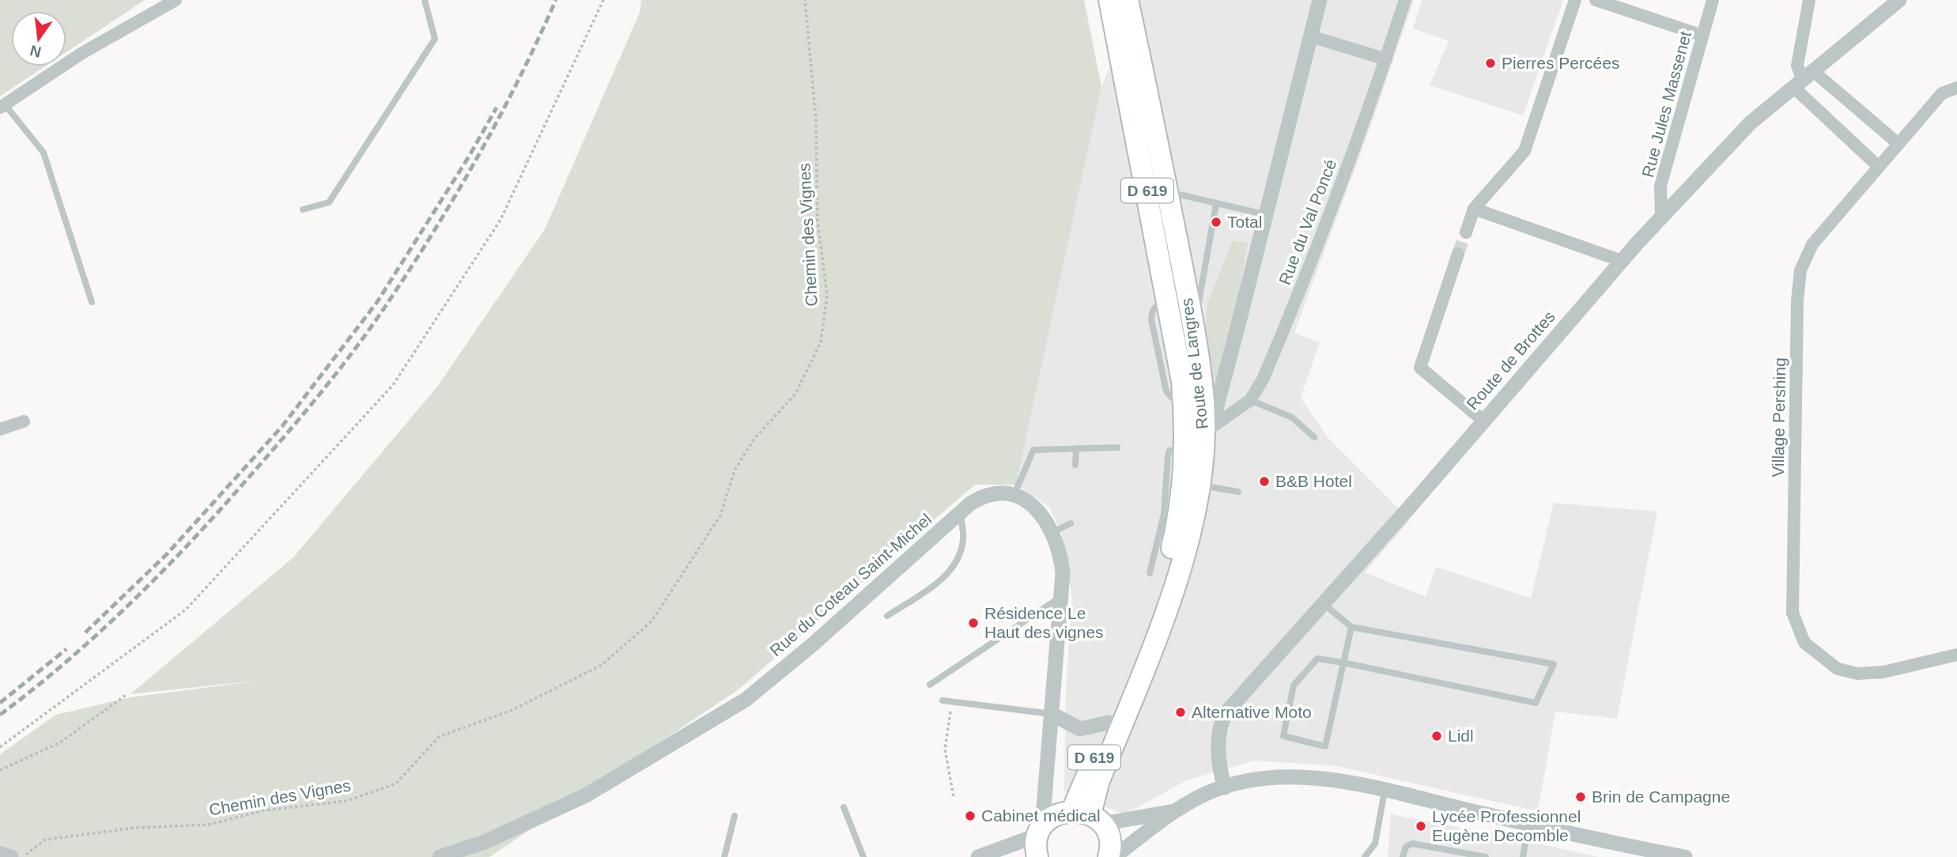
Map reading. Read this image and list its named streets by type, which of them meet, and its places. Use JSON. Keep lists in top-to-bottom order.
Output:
{
  "streets": {
    "main road": ["D 619", "Route de Langres"],
    "street": [
      "Rue Jules Massenet",
      "Rue du Val Poncé",
      "Route de Brottes",
      "Village Pershing",
      "Rue du Coteau Saint-Michel"
    ],
    "path": ["Chemin des Vignes"]
  },
  "crossings": [
    ["Rue Jules Massenet", "Route de Brottes"],
    ["D 619", "Route de Langres"],
    ["Rue du Val Poncé", "Route de Langres"]
  ],
  "places": [
    "Pierres Percées",
    "Total",
    "B&B Hotel",
    "Résidence Le Haut des vignes",
    "Alternative Moto",
    "Lidl",
    "Brin de Campagne",
    "Cabinet médical",
    "Lycée Professionnel Eugène Decomble"
  ],
  "north": "bottom"
}
